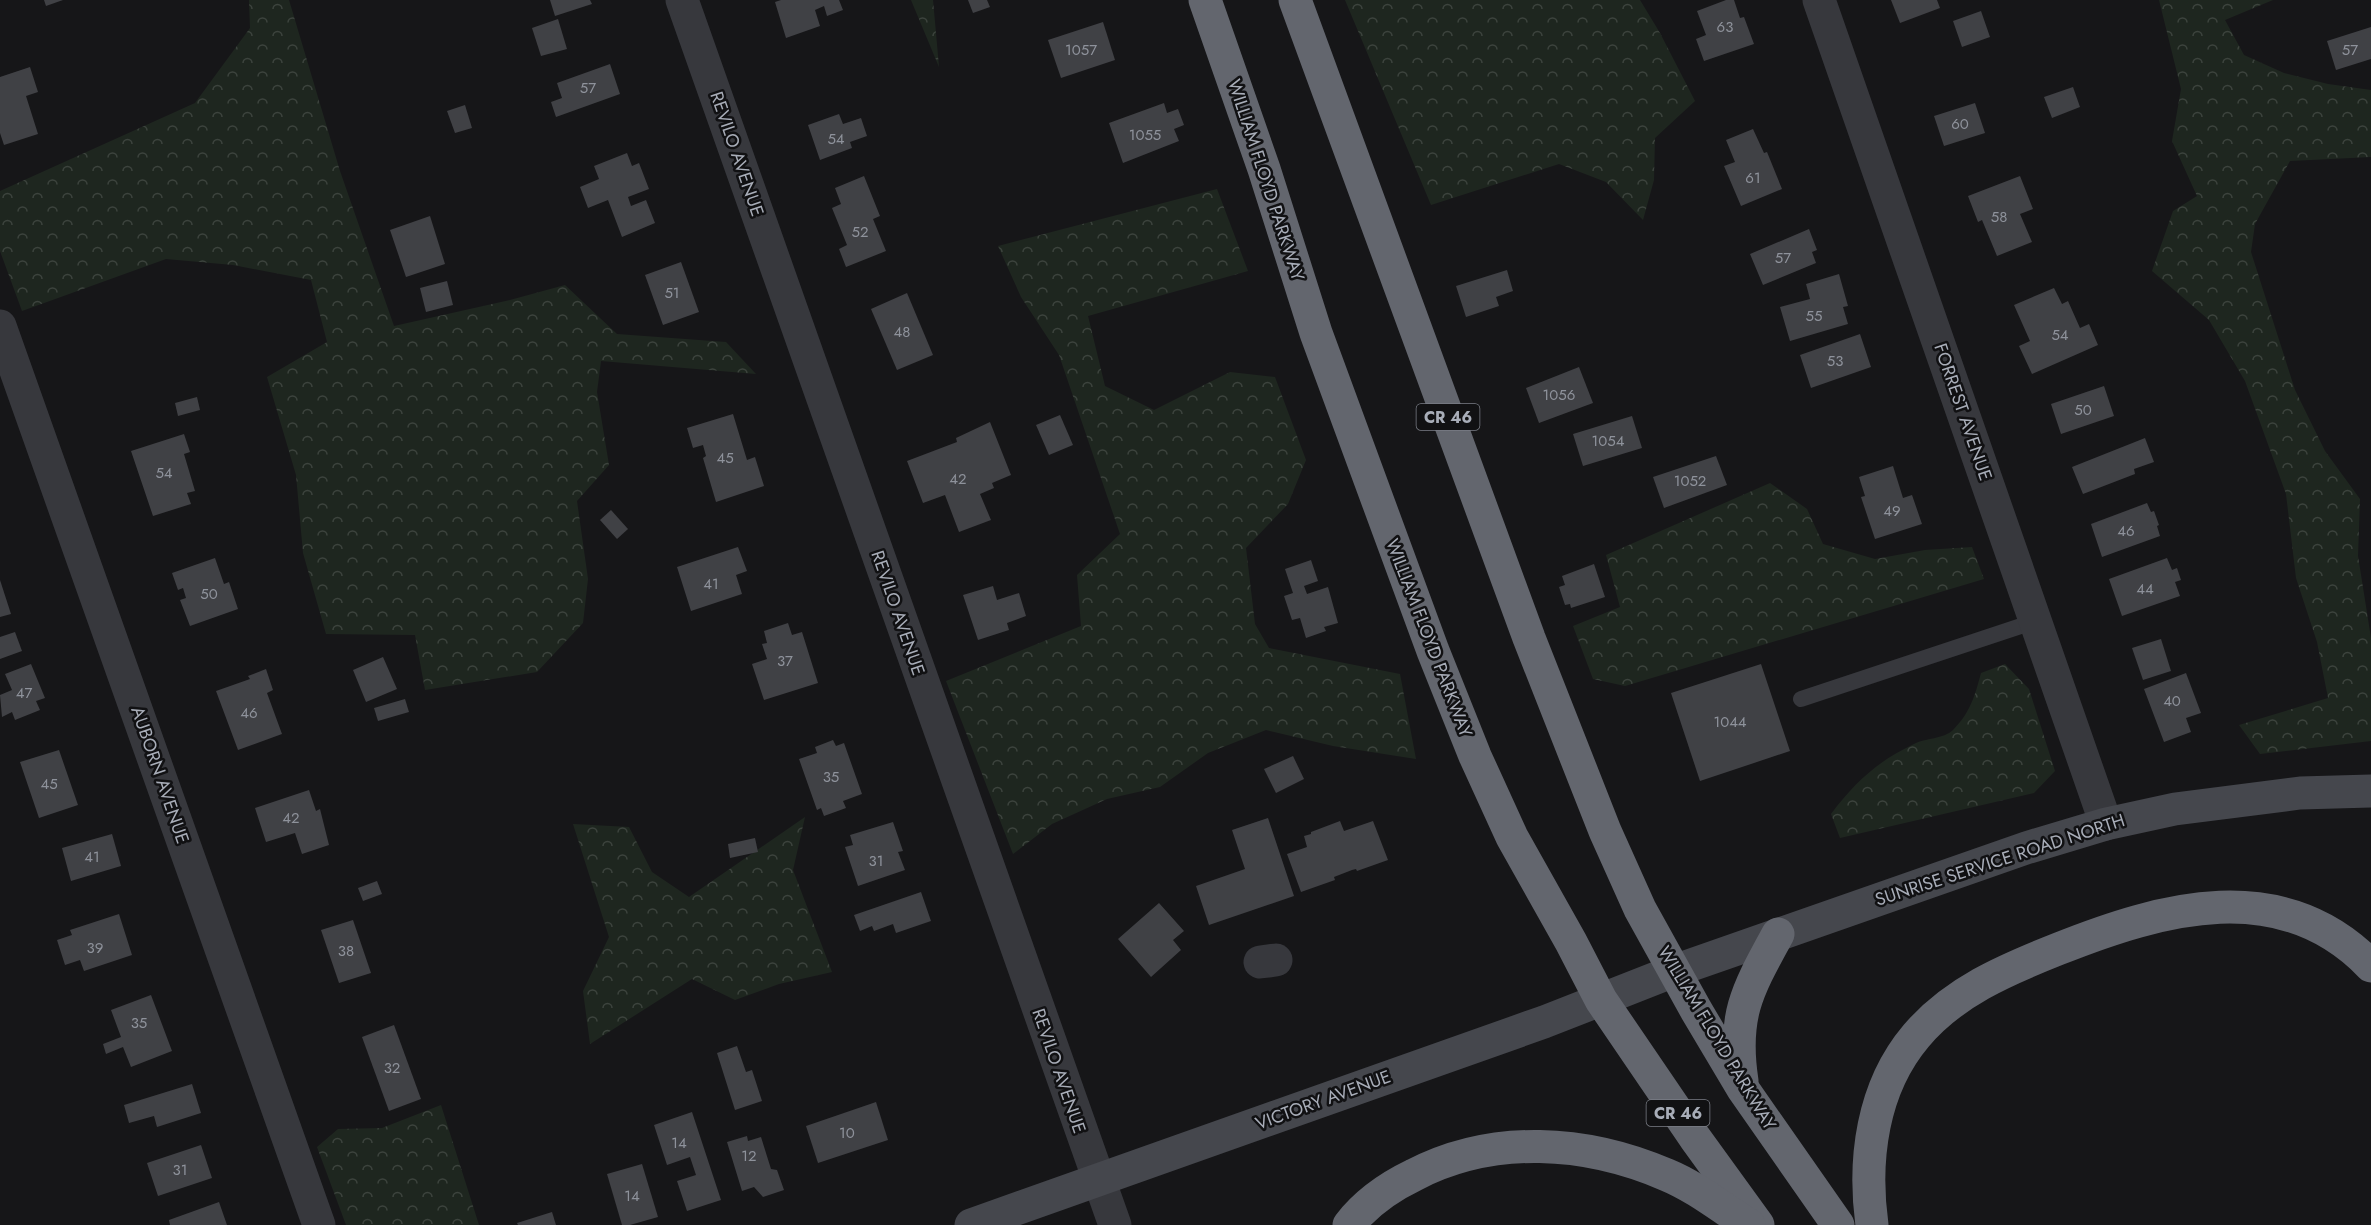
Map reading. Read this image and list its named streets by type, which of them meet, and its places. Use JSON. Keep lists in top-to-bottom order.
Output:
{
  "streets": {
    "highway": ["WILLIAM FLOYD PARKWAY", "CR 46"],
    "street": [
      "REVILO AVENUE",
      "FORREST AVENUE",
      "AUBORN AVENUE",
      "SUNRISE SERVICE ROAD NORTH",
      "VICTORY AVENUE"
    ]
  },
  "crossings": [
    ["REVILO AVENUE", "VICTORY AVENUE"],
    ["WILLIAM FLOYD PARKWAY", "SUNRISE SERVICE ROAD NORTH"],
    ["WILLIAM FLOYD PARKWAY", "VICTORY AVENUE"],
    ["FORREST AVENUE", "SUNRISE SERVICE ROAD NORTH"],
    ["SUNRISE SERVICE ROAD NORTH", "VICTORY AVENUE"]
  ],
  "house_numbers": [
    "63",
    "1057",
    "57",
    "57",
    "60",
    "1055",
    "54",
    "61",
    "58",
    "52",
    "57",
    "51",
    "55",
    "48",
    "54",
    "53",
    "1056",
    "50",
    "1054",
    "45",
    "54",
    "42",
    "1052",
    "49",
    "46",
    "41",
    "44",
    "50",
    "37",
    "47",
    "40",
    "46",
    "1044",
    "35",
    "45",
    "42",
    "41",
    "31",
    "39",
    "38",
    "35",
    "32",
    "10",
    "14",
    "12",
    "31",
    "14"
  ]
}
